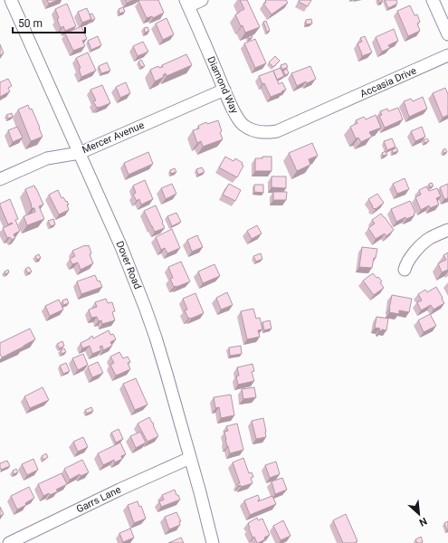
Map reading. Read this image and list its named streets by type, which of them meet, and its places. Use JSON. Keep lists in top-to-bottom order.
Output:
{
  "streets": {
    "street": [
      "Accasia Drive",
      "Diamond Way",
      "Mercer Avenue",
      "Dover Road",
      "Garrs Lane"
    ]
  },
  "crossings": [
    ["Accasia Drive", "Diamond Way"],
    ["Diamond Way", "Mercer Avenue"],
    ["Mercer Avenue", "Dover Road"],
    ["Dover Road", "Garrs Lane"]
  ],
  "scale_bar": "50 m",
  "north": "bottom right"
}
